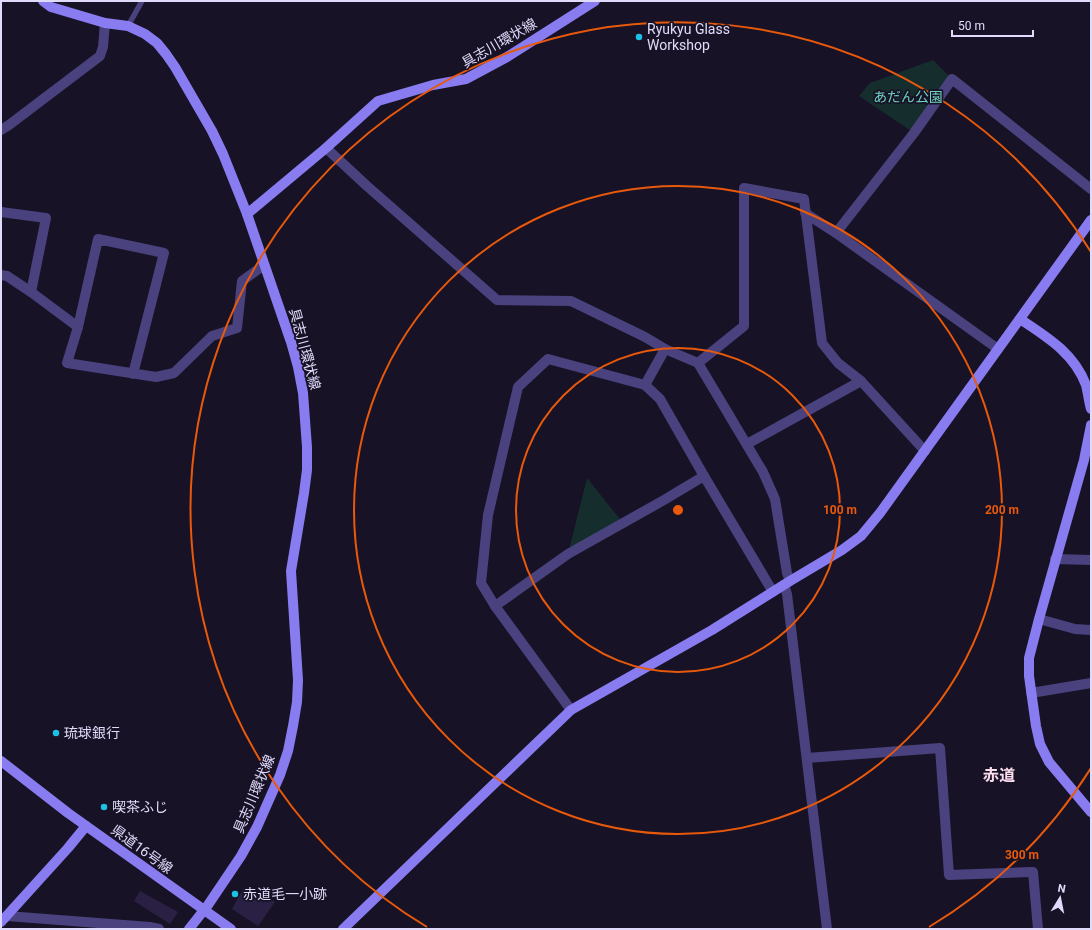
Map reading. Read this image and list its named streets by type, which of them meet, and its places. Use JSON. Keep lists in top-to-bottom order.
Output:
{
  "streets": {
    "street": ["具志川環状線", "県道16号線"]
  },
  "crossings": [
    ["具志川環状線", "県道16号線"]
  ],
  "districts": ["赤道"],
  "parks": ["あだん公園"],
  "places": [
    "Ryukyu Glass Workshop",
    "琉球銀行",
    "喫茶ふじ",
    "赤道毛一小跡"
  ],
  "scale_bar": "50 m",
  "north": "top",
  "rings": ["100 m", "200 m", "300 m"]
}
